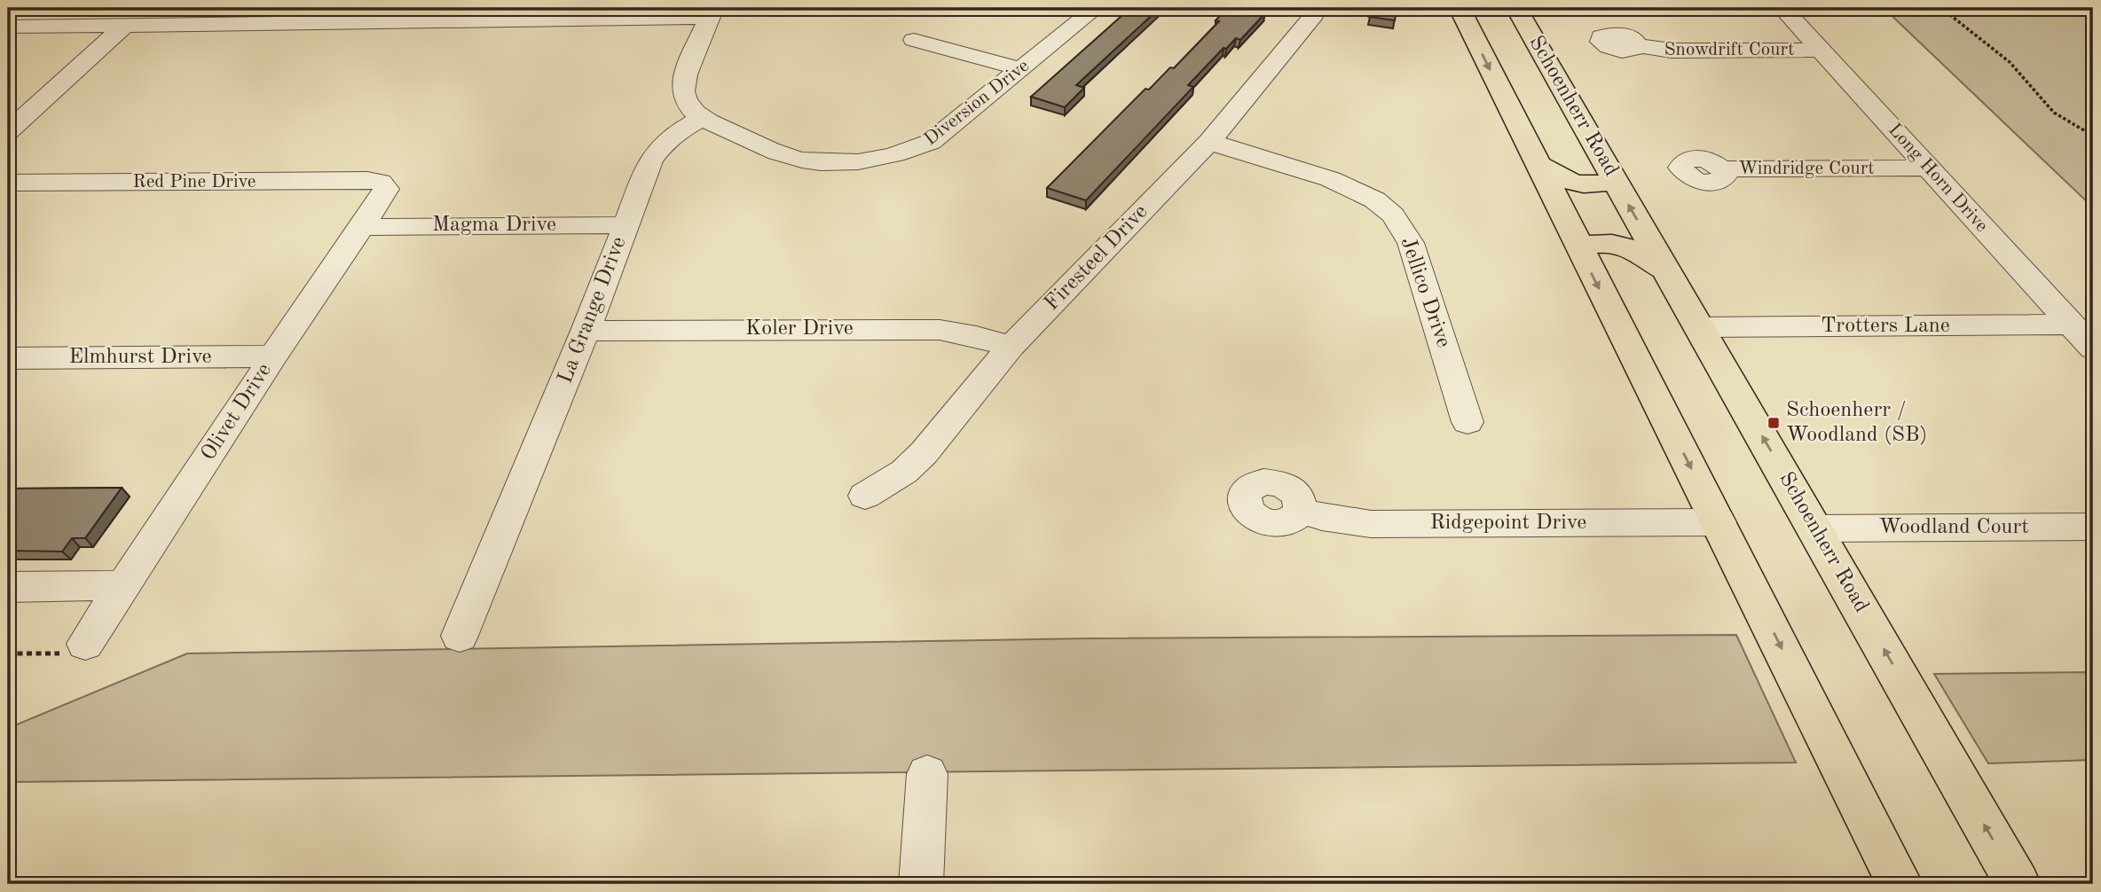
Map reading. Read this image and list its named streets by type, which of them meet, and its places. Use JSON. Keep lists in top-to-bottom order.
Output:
{
  "streets": {
    "main road": ["Schoenherr Road"],
    "street": [
      "Snowdrift Court",
      "Diversion Drive",
      "Windridge Court",
      "Long Horn Drive",
      "Red Pine Drive",
      "Magma Drive",
      "Firesteel Drive",
      "Jellico Drive",
      "La Grange Drive",
      "Trotters Lane",
      "Koler Drive",
      "Elmhurst Drive",
      "Olivet Drive",
      "Ridgepoint Drive",
      "Woodland Court"
    ]
  },
  "crossings": [
    ["Snowdrift Court", "Long Horn Drive"],
    ["Diversion Drive", "La Grange Drive"],
    ["Schoenherr Road", "Trotters Lane"],
    ["Schoenherr Road", "Woodland Court"],
    ["Windridge Court", "Long Horn Drive"],
    ["Long Horn Drive", "Trotters Lane"],
    ["Red Pine Drive", "Olivet Drive"],
    ["Magma Drive", "La Grange Drive"],
    ["Magma Drive", "Olivet Drive"],
    ["Firesteel Drive", "Jellico Drive"],
    ["Firesteel Drive", "Koler Drive"],
    ["La Grange Drive", "Koler Drive"],
    ["Elmhurst Drive", "Olivet Drive"]
  ],
  "places": {
    "transit": ["Schoenherr / Woodland (SB)"]
  }
}
